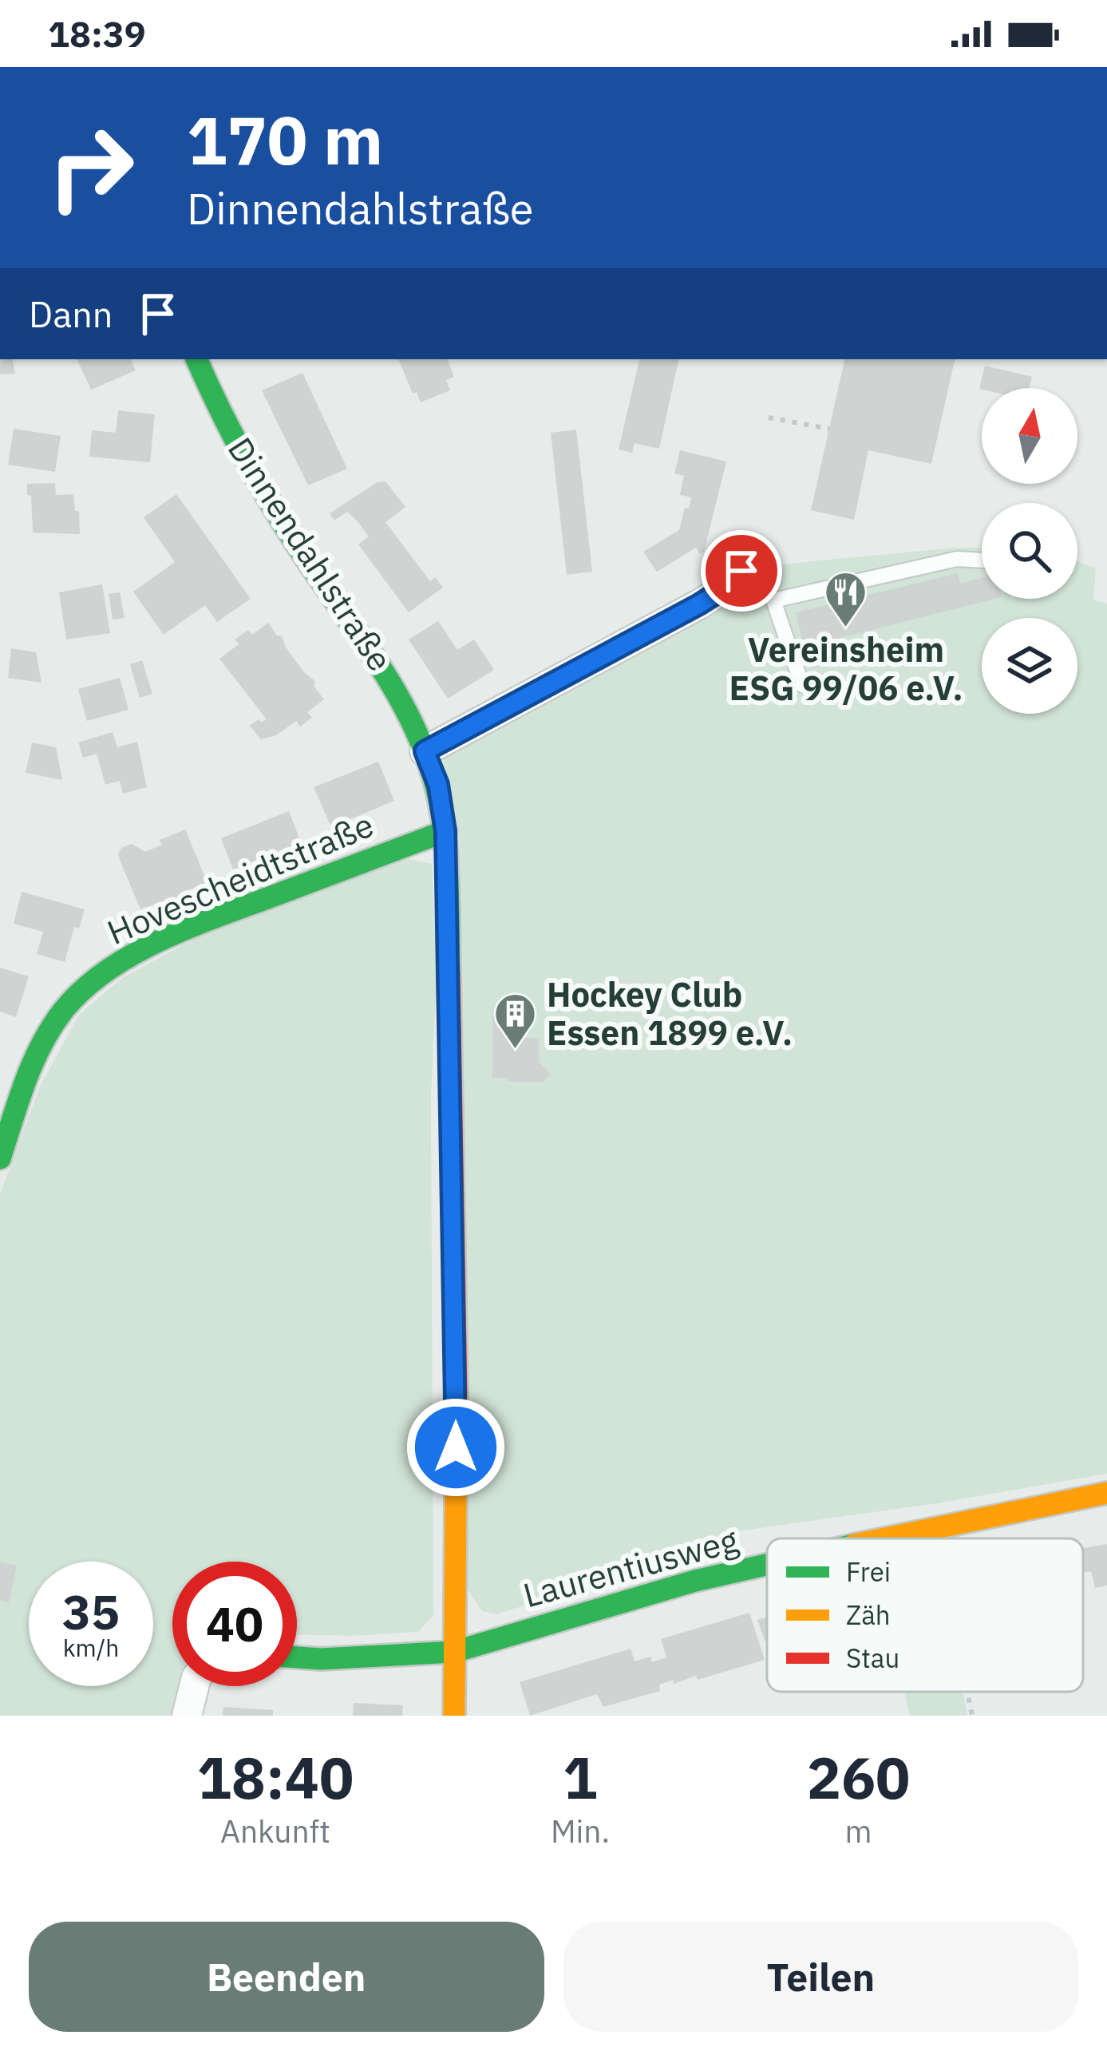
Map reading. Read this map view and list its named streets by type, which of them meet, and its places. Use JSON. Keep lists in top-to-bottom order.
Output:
{
  "streets": {
    "street": ["Dinnendahlstraße", "Hovescheidtstraße", "Laurentiusweg"]
  },
  "crossings": [
    ["Dinnendahlstraße", "Hovescheidtstraße"],
    ["Dinnendahlstraße", "Laurentiusweg"]
  ],
  "places": {
    "restaurant": ["Vereinsheim ESG 99/06 e.V."],
    "building": ["Hockey Club Essen 1899 e.V."]
  },
  "legend": ["Frei", "Zäh", "Stau"],
  "north": "top",
  "page": {
    "status": "18:39",
    "turn": ["170 m", "Dinnendahlstraße"],
    "then": "Dann",
    "speed": "35 km/h",
    "limit": "40",
    "eta": [
      "18:40",
      "Ankunft",
      "1",
      "Min.",
      "260",
      "m"
    ],
    "buttons": ["Beenden", "Teilen"]
  }
}
